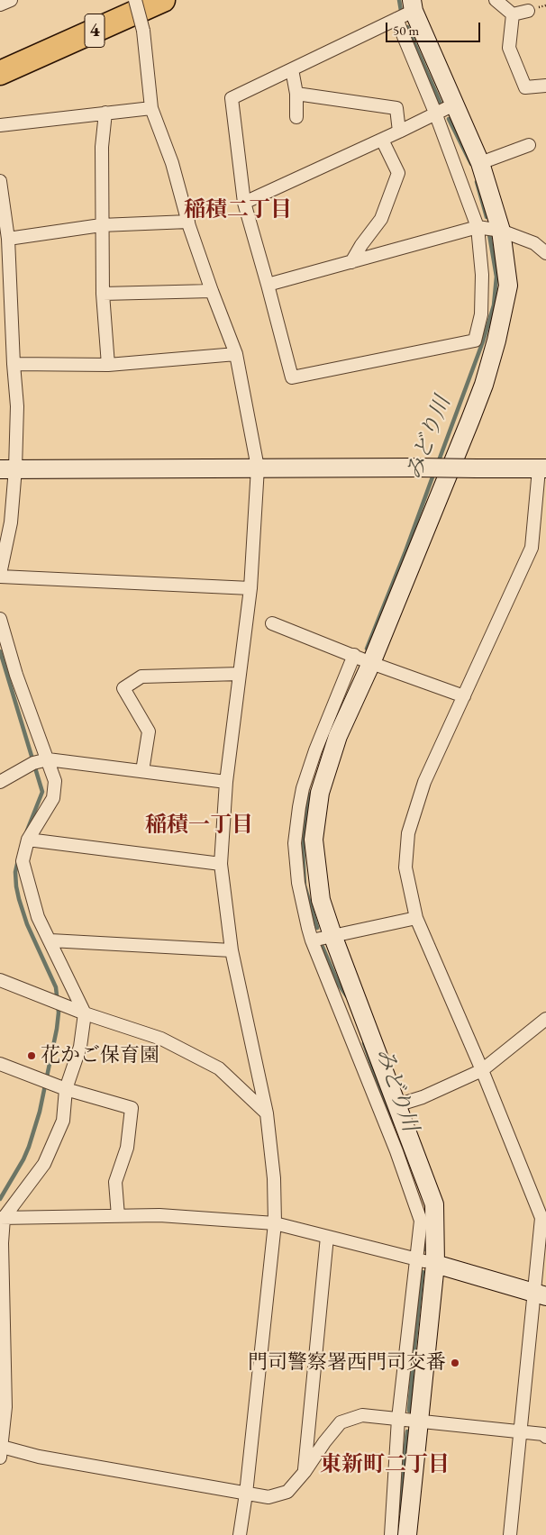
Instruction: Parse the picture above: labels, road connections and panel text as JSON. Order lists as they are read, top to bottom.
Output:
{
  "streets": {
    "highway": ["4"]
  },
  "districts": ["稲積二丁目", "稲積一丁目", "東新町二丁目"],
  "water": ["みどり川"],
  "places": ["花かご保育園", "門司警察署西門司交番"],
  "scale_bar": "50 m"
}
